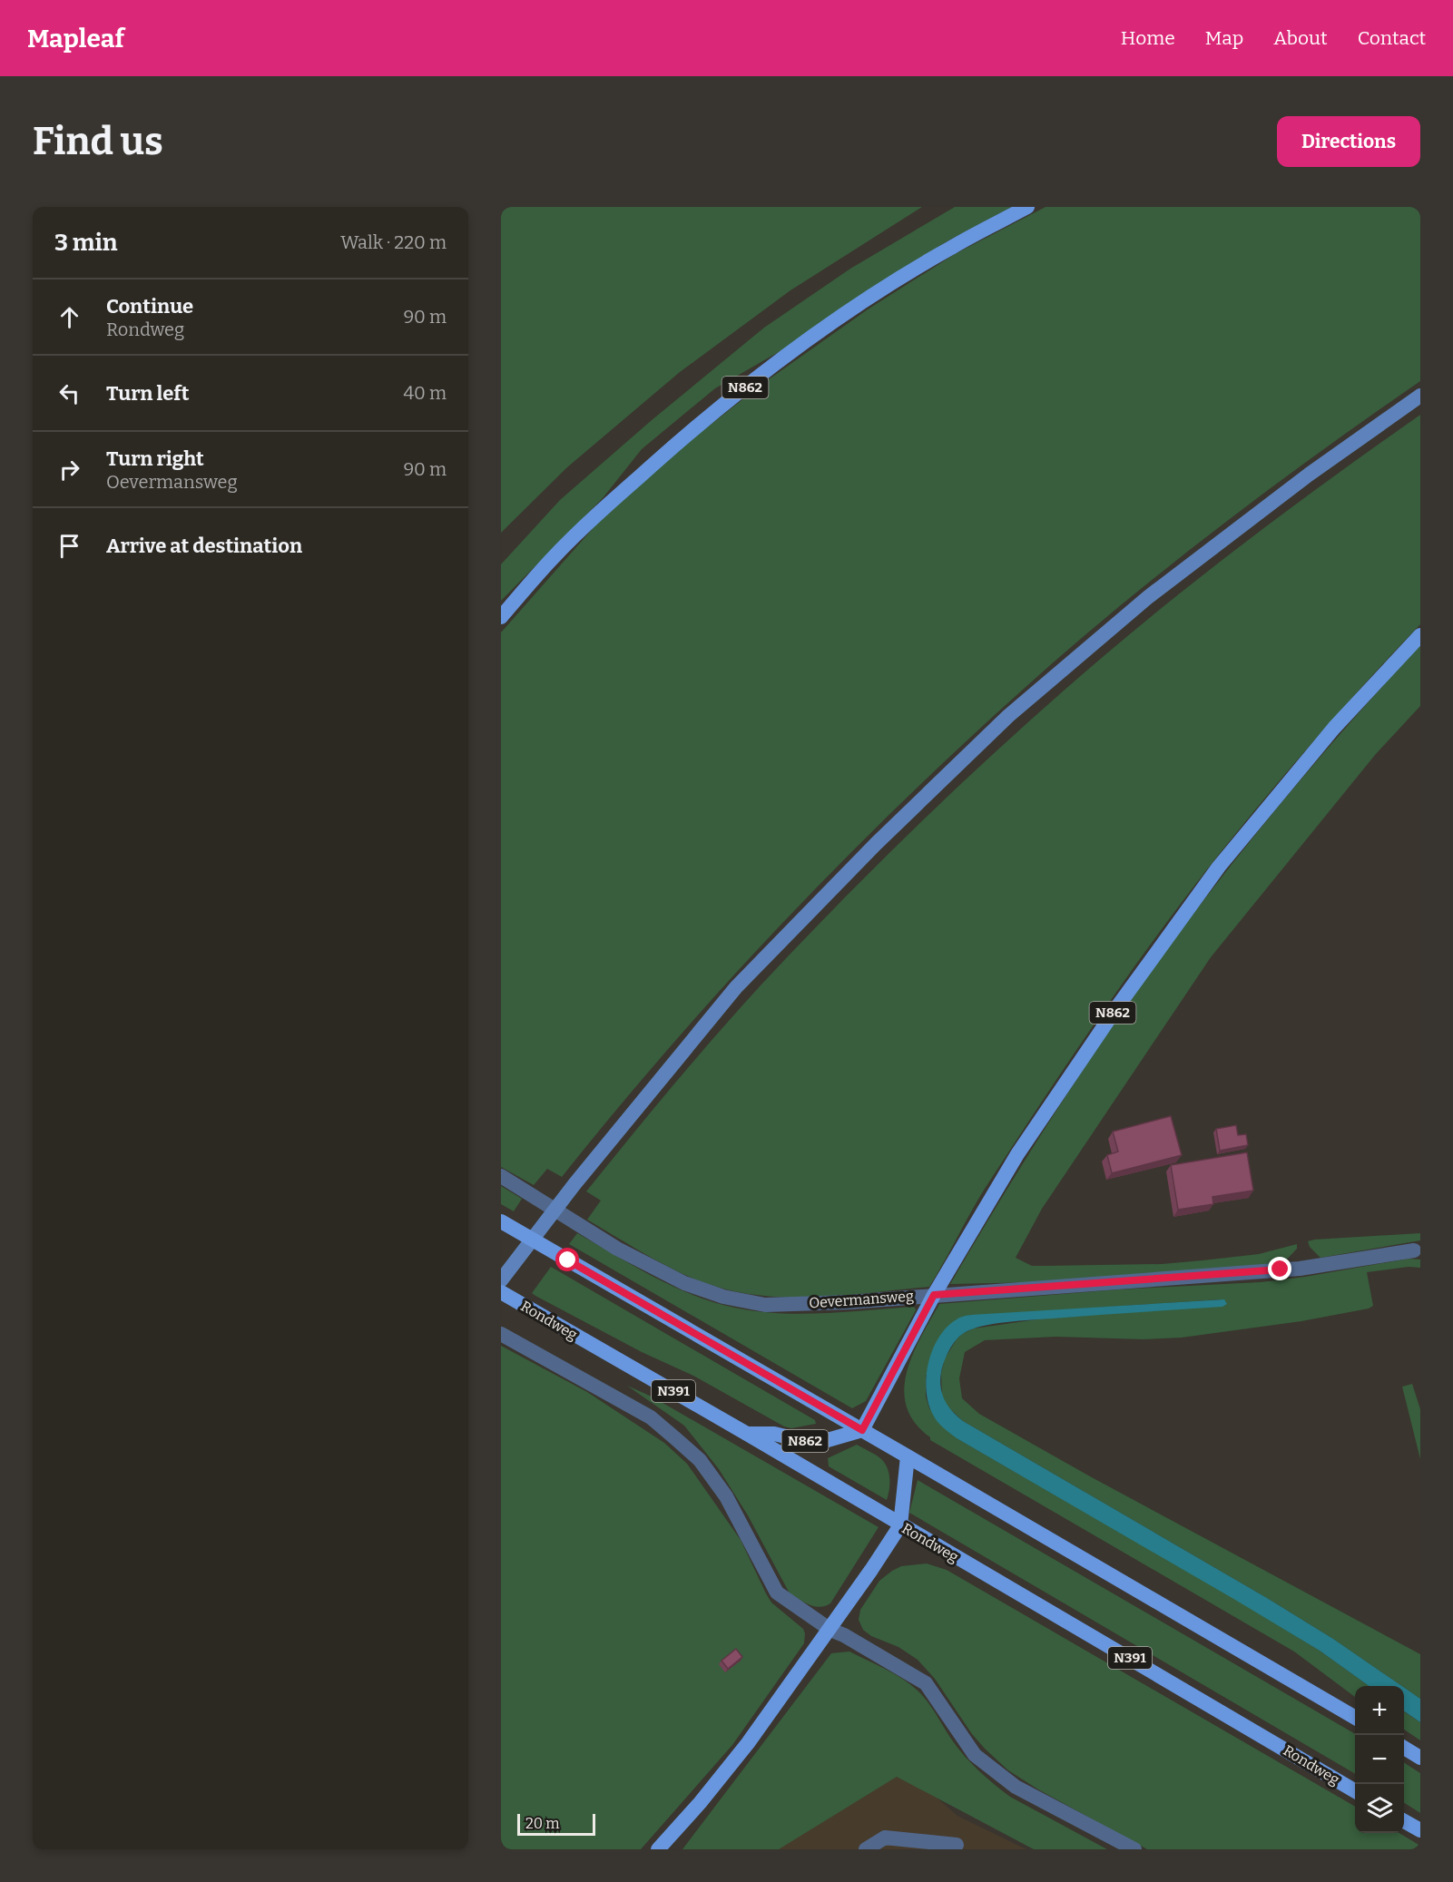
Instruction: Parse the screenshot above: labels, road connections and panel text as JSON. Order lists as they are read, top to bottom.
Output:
{
  "streets": {
    "main road": ["N862", "Rondweg", "N391"],
    "street": ["Oevermansweg"]
  },
  "crossings": [
    ["N862", "Oevermansweg"],
    ["N862", "Rondweg"]
  ],
  "scale_bar": "20 m",
  "page": {
    "header": "Mapleaf",
    "nav": [
      "Home",
      "Map",
      "About",
      "Contact"
    ],
    "buttons": "Directions",
    "title": "Find us",
    "heading": ["3 min", "Walk · 220 m"],
    "list": [
      ["Continue", "Rondweg", "90 m"],
      ["Turn left", "40 m"],
      ["Turn right", "Oevermansweg", "90 m"],
      "Arrive at destination"
    ],
    "map_buttons": ["+", "−"],
    "scale": "20 m"
  }
}
